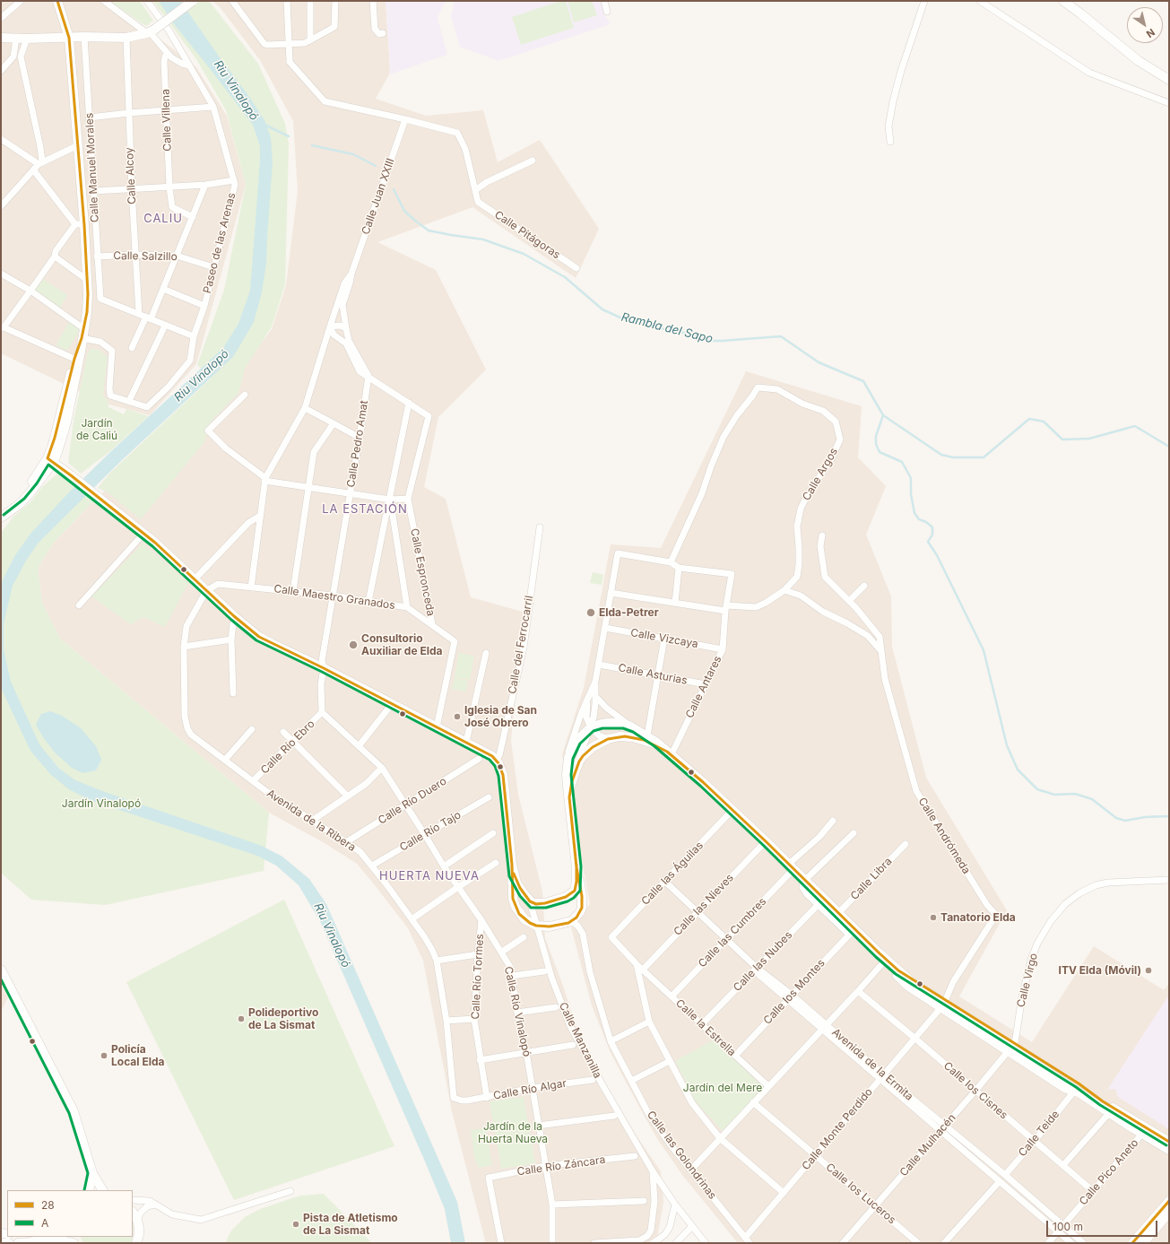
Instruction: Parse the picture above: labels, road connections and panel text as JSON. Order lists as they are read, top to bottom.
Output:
{
  "streets": {
    "street": [
      "Calle Villena",
      "Calle Manuel Morales",
      "Calle Alcoy",
      "Calle Juan XXIII",
      "Calle Pitágoras",
      "Paseo de las Arenas",
      "Calle Salzillo",
      "Calle Pedro Amat",
      "Calle Argos",
      "Calle Espronceda",
      "Calle Maestro Granados",
      "Calle Vizcaya",
      "Calle del Ferrocarril",
      "Calle Asturias",
      "Calle Antares",
      "Calle Río Ebro",
      "Calle Río Duero",
      "Avenida de la Ribera",
      "Calle Río Tajo",
      "Calle Andrómeda",
      "Calle las Águilas",
      "Calle Libra",
      "Calle las Nieves",
      "Calle las Cumbres",
      "Calle las Nubes",
      "Calle Río Tormes",
      "Calle Virgo",
      "Calle los Montes",
      "Calle Río Vinalopó",
      "Calle la Estrella",
      "Calle Manzanilla",
      "Avenida de la Ermita",
      "Calle Río Algar",
      "Calle los Cisnes",
      "Calle Monte Perdido",
      "Calle Teide",
      "Calle Mulhacén",
      "Calle las Golondrinas",
      "Calle Río Záncara",
      "Calle Pico Aneto",
      "Calle los Luceros"
    ]
  },
  "crossings": [
    ["Calle Manuel Morales", "Calle Alcoy"],
    ["Calle Manuel Morales", "Calle Salzillo"],
    ["Calle Alcoy", "Calle Salzillo"],
    ["Paseo de las Arenas", "Calle Salzillo"],
    ["Calle Pedro Amat", "Calle Maestro Granados"],
    ["Calle Argos", "Calle Antares"],
    ["Calle Espronceda", "Calle Maestro Granados"],
    ["Calle Maestro Granados", "Avenida de la Ribera"],
    ["Calle Vizcaya", "Calle Antares"],
    ["Calle Asturias", "Calle Antares"],
    ["Calle Río Ebro", "Avenida de la Ribera"],
    ["Calle Río Ebro", "Calle Río Vinalopó"],
    ["Calle Río Duero", "Avenida de la Ribera"],
    ["Calle Río Duero", "Calle Río Vinalopó"],
    ["Avenida de la Ribera", "Calle Río Tajo"],
    ["Avenida de la Ribera", "Calle Río Algar"],
    ["Calle Río Tajo", "Calle Río Vinalopó"],
    ["Calle Andrómeda", "Calle Monte Perdido"],
    ["Calle las Águilas", "Calle la Estrella"],
    ["Calle las Águilas", "Avenida de la Ermita"],
    ["Calle las Nieves", "Calle la Estrella"],
    ["Calle las Nieves", "Avenida de la Ermita"],
    ["Calle las Cumbres", "Calle la Estrella"],
    ["Calle las Cumbres", "Avenida de la Ermita"],
    ["Calle las Nubes", "Calle la Estrella"],
    ["Calle las Nubes", "Avenida de la Ermita"],
    ["Calle Río Tormes", "Calle Río Vinalopó"],
    ["Calle Río Tormes", "Calle Río Algar"],
    ["Calle Virgo", "Calle Mulhacén"],
    ["Calle los Montes", "Calle la Estrella"],
    ["Calle los Montes", "Avenida de la Ermita"],
    ["Calle Río Vinalopó", "Calle Río Algar"],
    ["Calle Río Vinalopó", "Calle Río Záncara"],
    ["Avenida de la Ermita", "Calle Monte Perdido"],
    ["Avenida de la Ermita", "Calle Teide"],
    ["Avenida de la Ermita", "Calle Mulhacén"],
    ["Avenida de la Ermita", "Calle Pico Aneto"],
    ["Calle los Cisnes", "Calle Monte Perdido"],
    ["Calle los Cisnes", "Calle Teide"],
    ["Calle los Cisnes", "Calle Mulhacén"],
    ["Calle los Cisnes", "Calle Pico Aneto"],
    ["Calle Monte Perdido", "Calle las Golondrinas"],
    ["Calle Monte Perdido", "Calle los Luceros"],
    ["Calle Mulhacén", "Calle los Luceros"]
  ],
  "districts": ["CALIU", "LA ESTACIÓN", "HUERTA NUEVA"],
  "water": ["Riu Vinalopó", "Rambla del Sapo"],
  "parks": [
    "Jardín de Caliú",
    "Jardín Vinalopó",
    "Jardín del Mere",
    "Jardín de la Huerta Nueva"
  ],
  "places": [
    "Elda-Petrer",
    "Consultorio Auxiliar de Elda",
    "Iglesia de San José Obrero",
    "Tanatorio Elda",
    "ITV Elda (Móvil)",
    "Polideportivo de La Sismat",
    "Policía Local Elda",
    "Pista de Atletismo de La Sismat"
  ],
  "lines": ["transit line 28", "transit line A"],
  "legend": ["28", "A"],
  "scale_bar": "100 m",
  "north": "bottom right"
}
